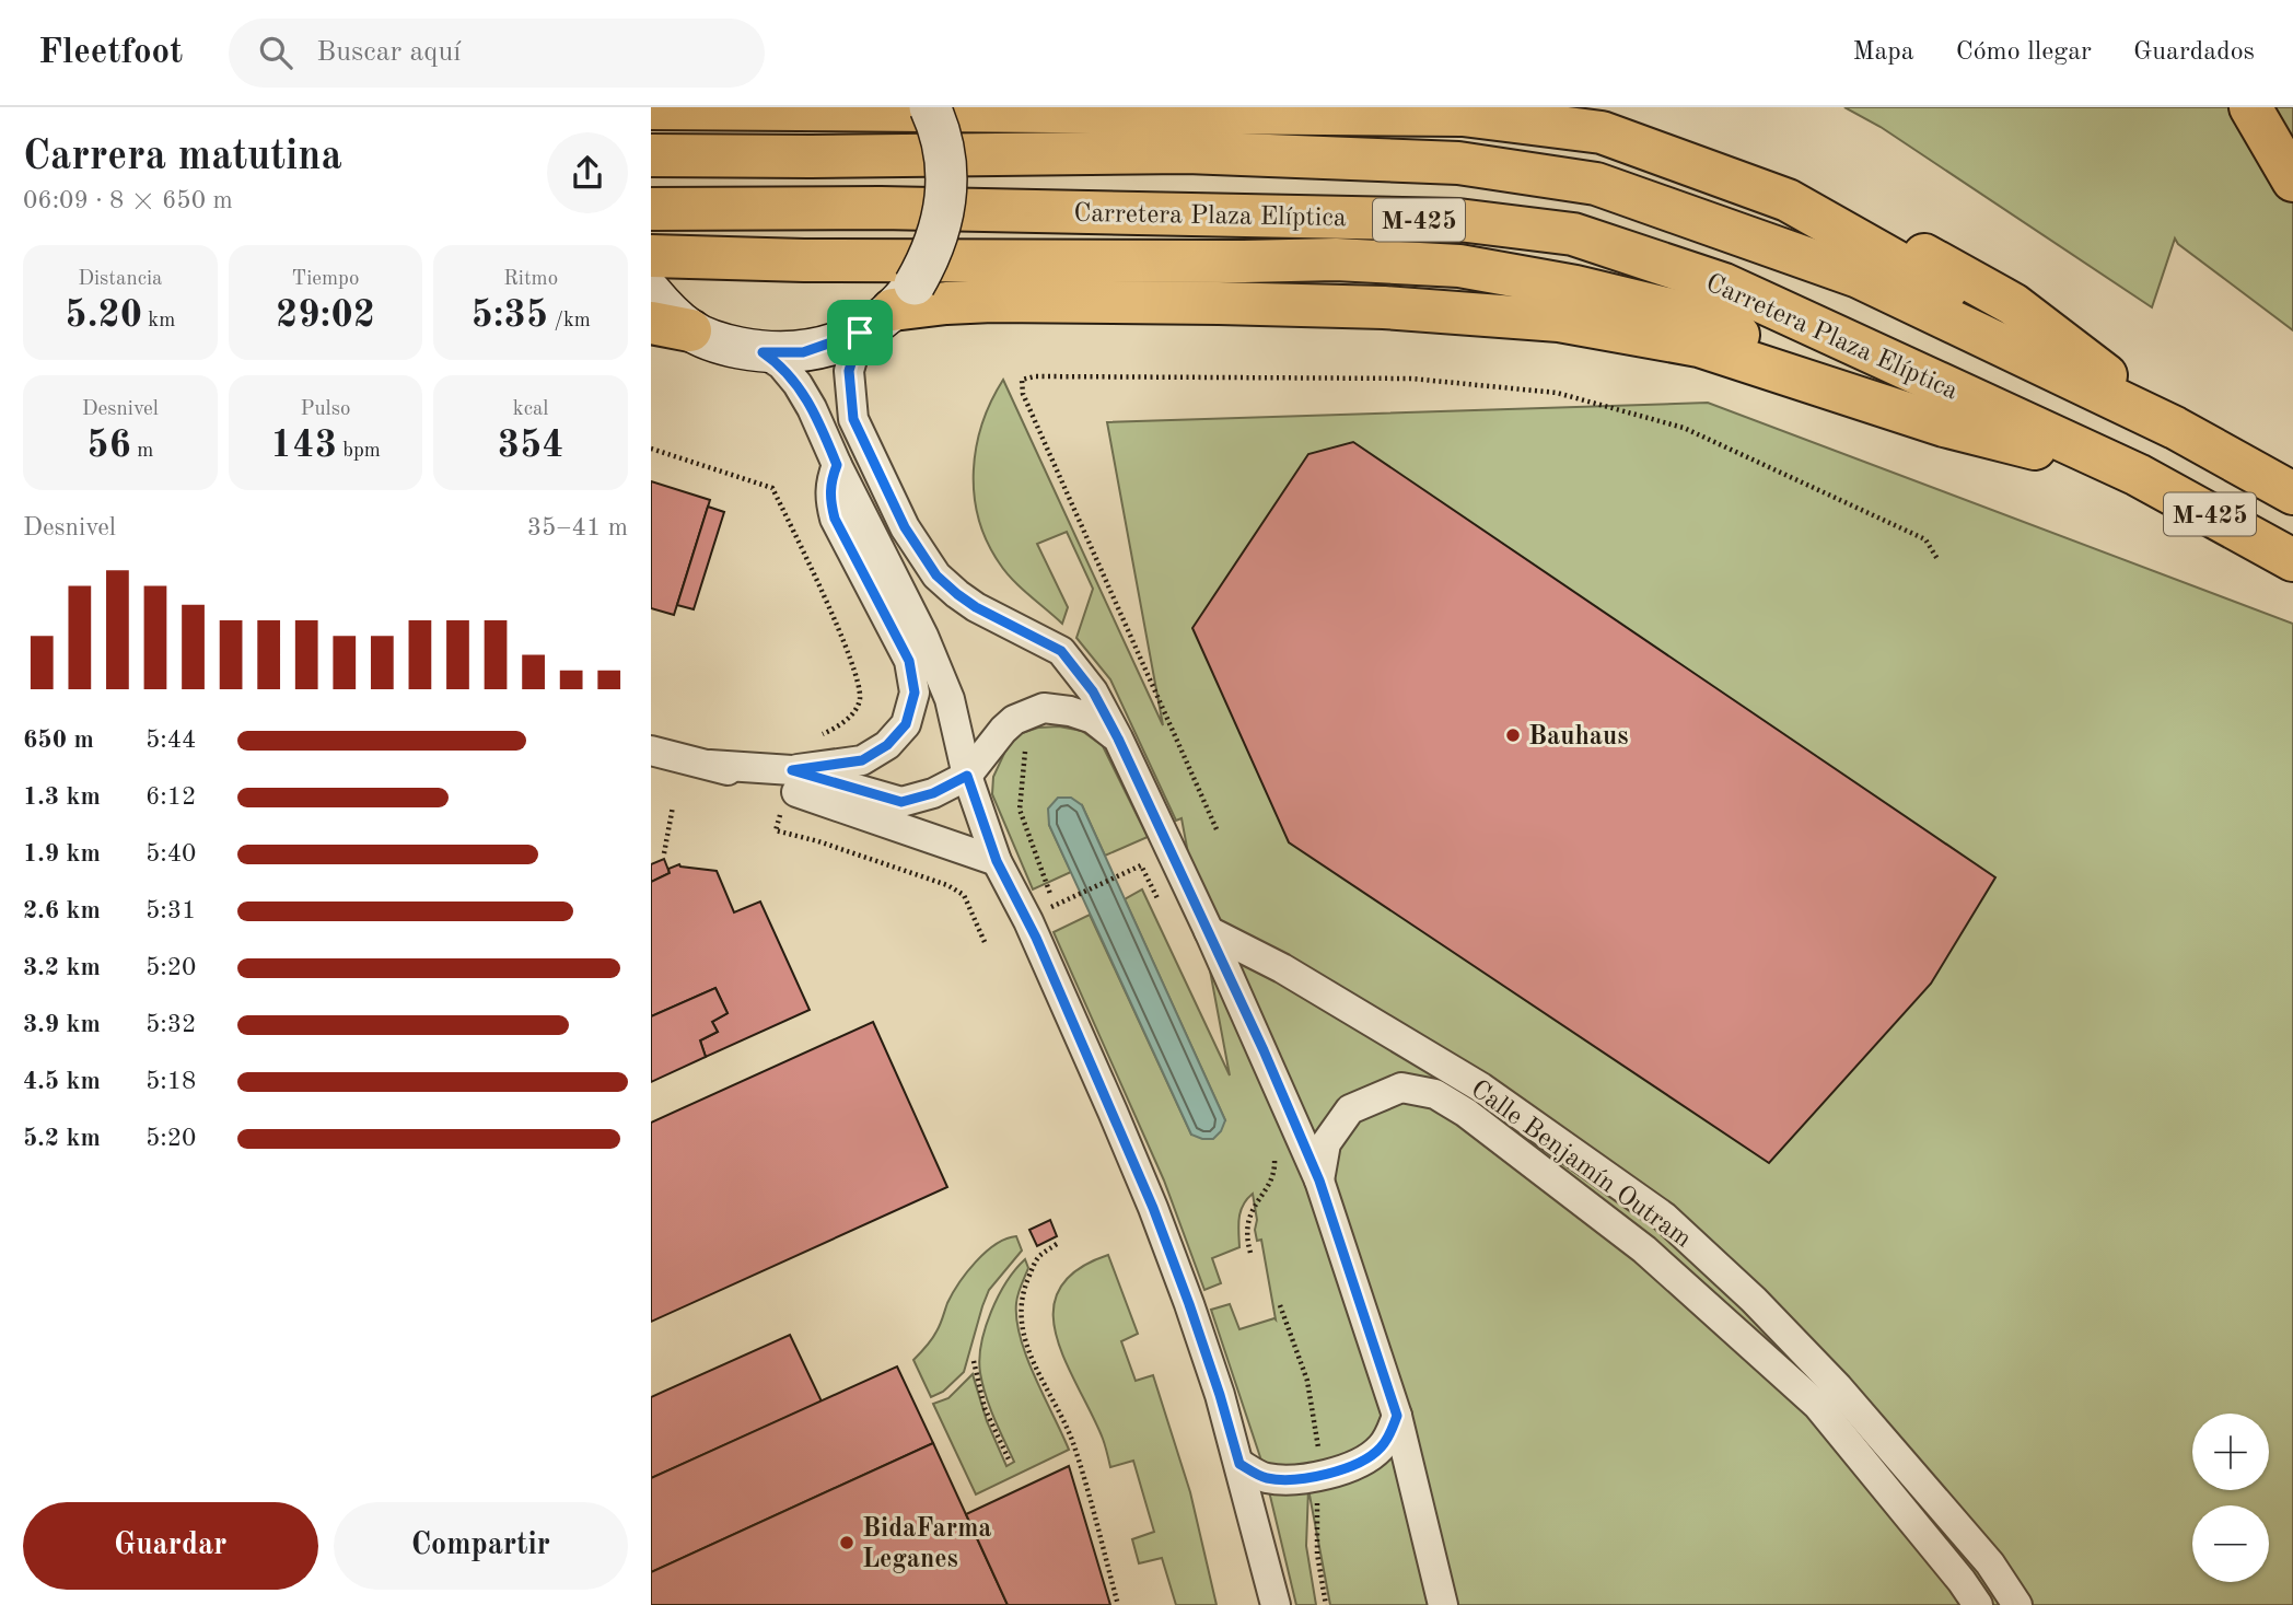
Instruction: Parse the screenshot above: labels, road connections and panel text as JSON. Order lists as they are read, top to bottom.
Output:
{
  "streets": {
    "main road": ["Carretera Plaza Elíptica", "M-425"],
    "street": ["Calle Benjamín Outram"]
  },
  "crossings": [
    ["Carretera Plaza Elíptica", "M-425"]
  ],
  "places": ["Bauhaus", "BidaFarma Leganes"],
  "page": {
    "header": "Fleetfoot",
    "search": "Buscar aquí",
    "nav": ["Mapa", "Cómo llegar", "Guardados"],
    "heading": ["Carrera matutina", "06:09 · 8 × 650 m"],
    "stats": [
      ["Distancia", "5.20 km"],
      ["Tiempo", "29:02"],
      ["Ritmo", "5:35 /km"],
      ["Desnivel", "56 m"],
      ["Pulso", "143 bpm"],
      ["kcal", "354"]
    ],
    "chart": ["Desnivel", "35–41 m"],
    "list": [
      {
        "name": "650 m",
        "note": "5:44"
      },
      {
        "name": "1.3 km",
        "note": "6:12"
      },
      {
        "name": "1.9 km",
        "note": "5:40"
      },
      {
        "name": "2.6 km",
        "note": "5:31"
      },
      {
        "name": "3.2 km",
        "note": "5:20"
      },
      {
        "name": "3.9 km",
        "note": "5:32"
      },
      {
        "name": "4.5 km",
        "note": "5:18"
      },
      {
        "name": "5.2 km",
        "note": "5:20"
      }
    ],
    "map_buttons": ["+", "−"],
    "buttons": ["Guardar", "Compartir"]
  }
}
